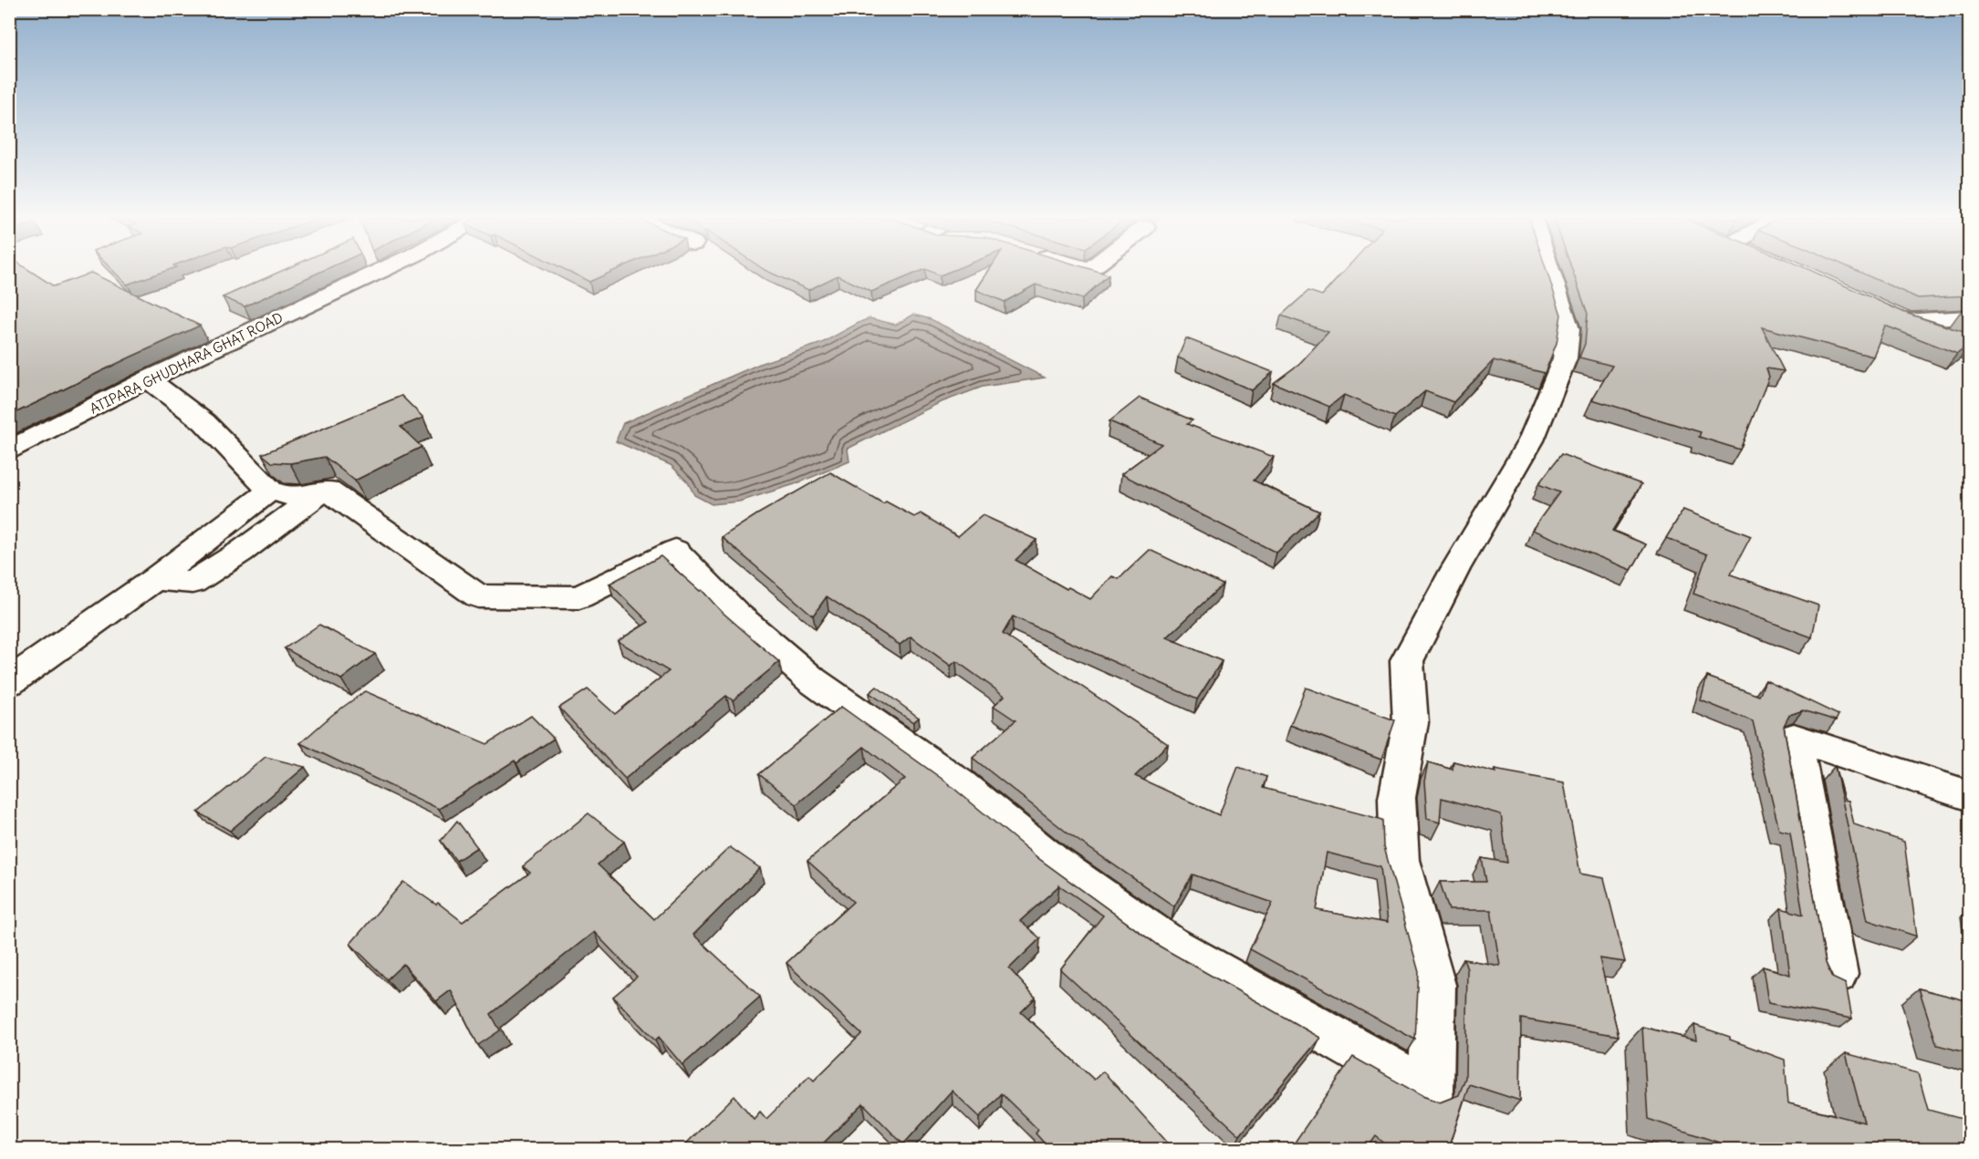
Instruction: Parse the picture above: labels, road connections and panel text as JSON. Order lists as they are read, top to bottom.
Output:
{
  "streets": {
    "street": ["ATIPARA GHUDHARA GHAT ROAD"]
  }
}
